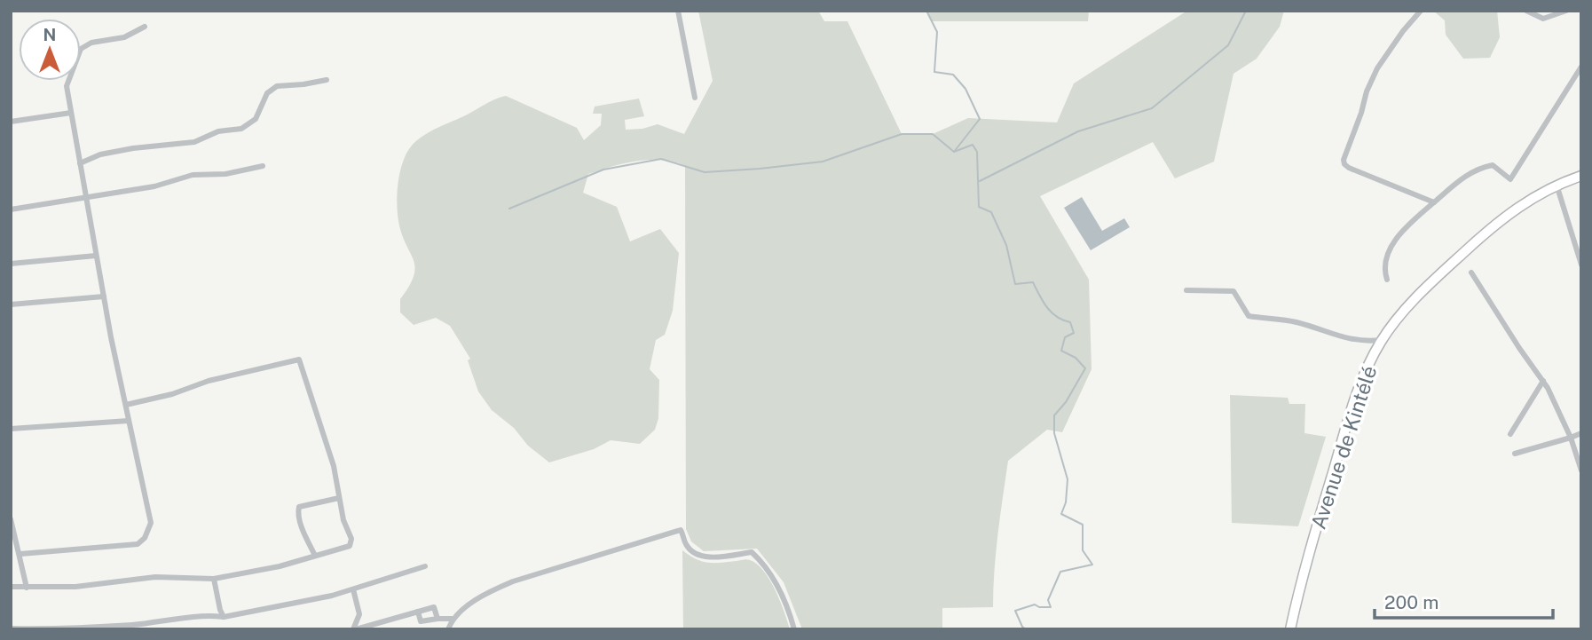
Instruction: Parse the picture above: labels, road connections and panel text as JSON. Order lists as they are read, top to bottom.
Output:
{
  "streets": {
    "main road": ["Avenue de Kintélé"]
  },
  "scale_bar": "200 m",
  "north": "top"
}
